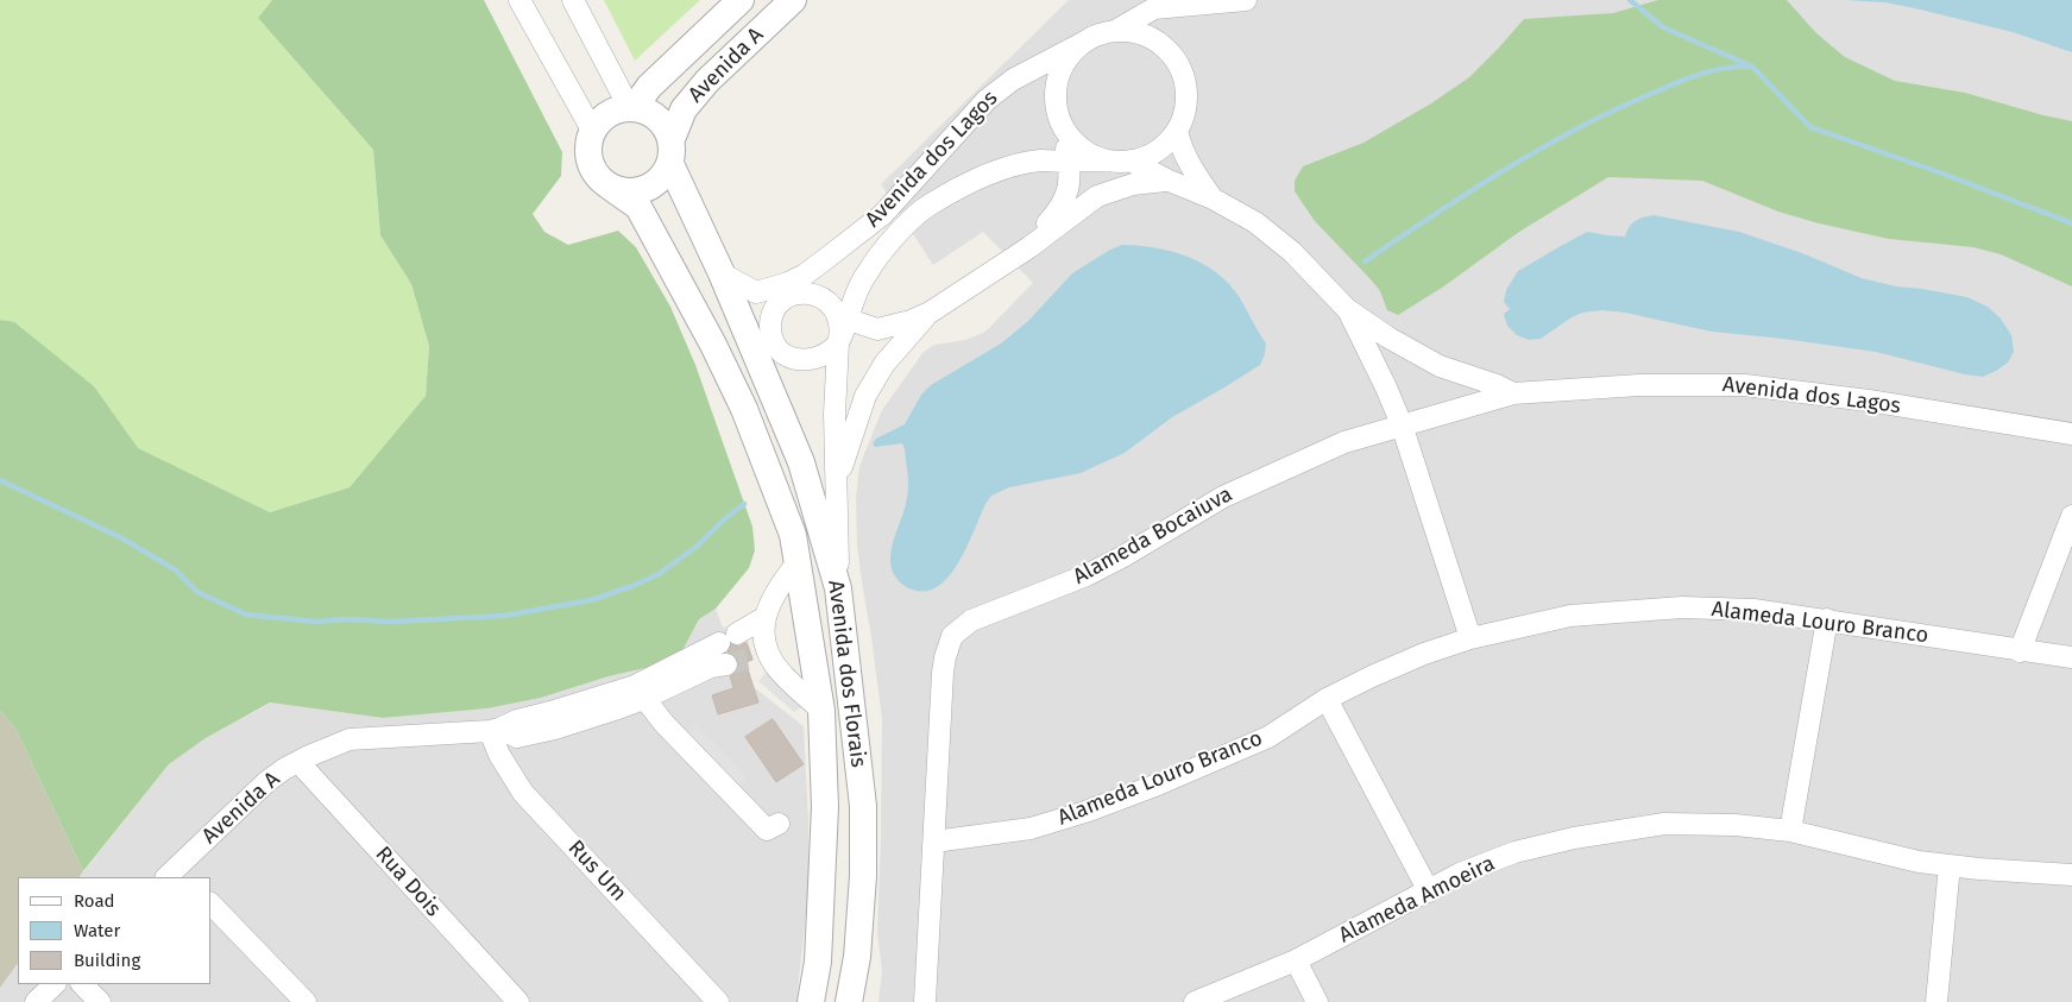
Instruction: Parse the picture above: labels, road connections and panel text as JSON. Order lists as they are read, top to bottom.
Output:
{
  "streets": {
    "street": [
      "Avenida A",
      "Avenida dos Lagos",
      "Alameda Bocaiuva",
      "Alameda Louro Branco",
      "Avenida dos Florais",
      "Rus Um",
      "Rua Dois",
      "Alameda Amoeira"
    ]
  },
  "crossings": [
    ["Avenida A", "Avenida dos Florais"],
    ["Avenida A", "Rus Um"],
    ["Avenida A", "Rua Dois"],
    ["Avenida dos Lagos", "Alameda Bocaiuva"],
    ["Alameda Bocaiuva", "Alameda Louro Branco"]
  ],
  "legend": ["Road", "Water", "Building"]
}
